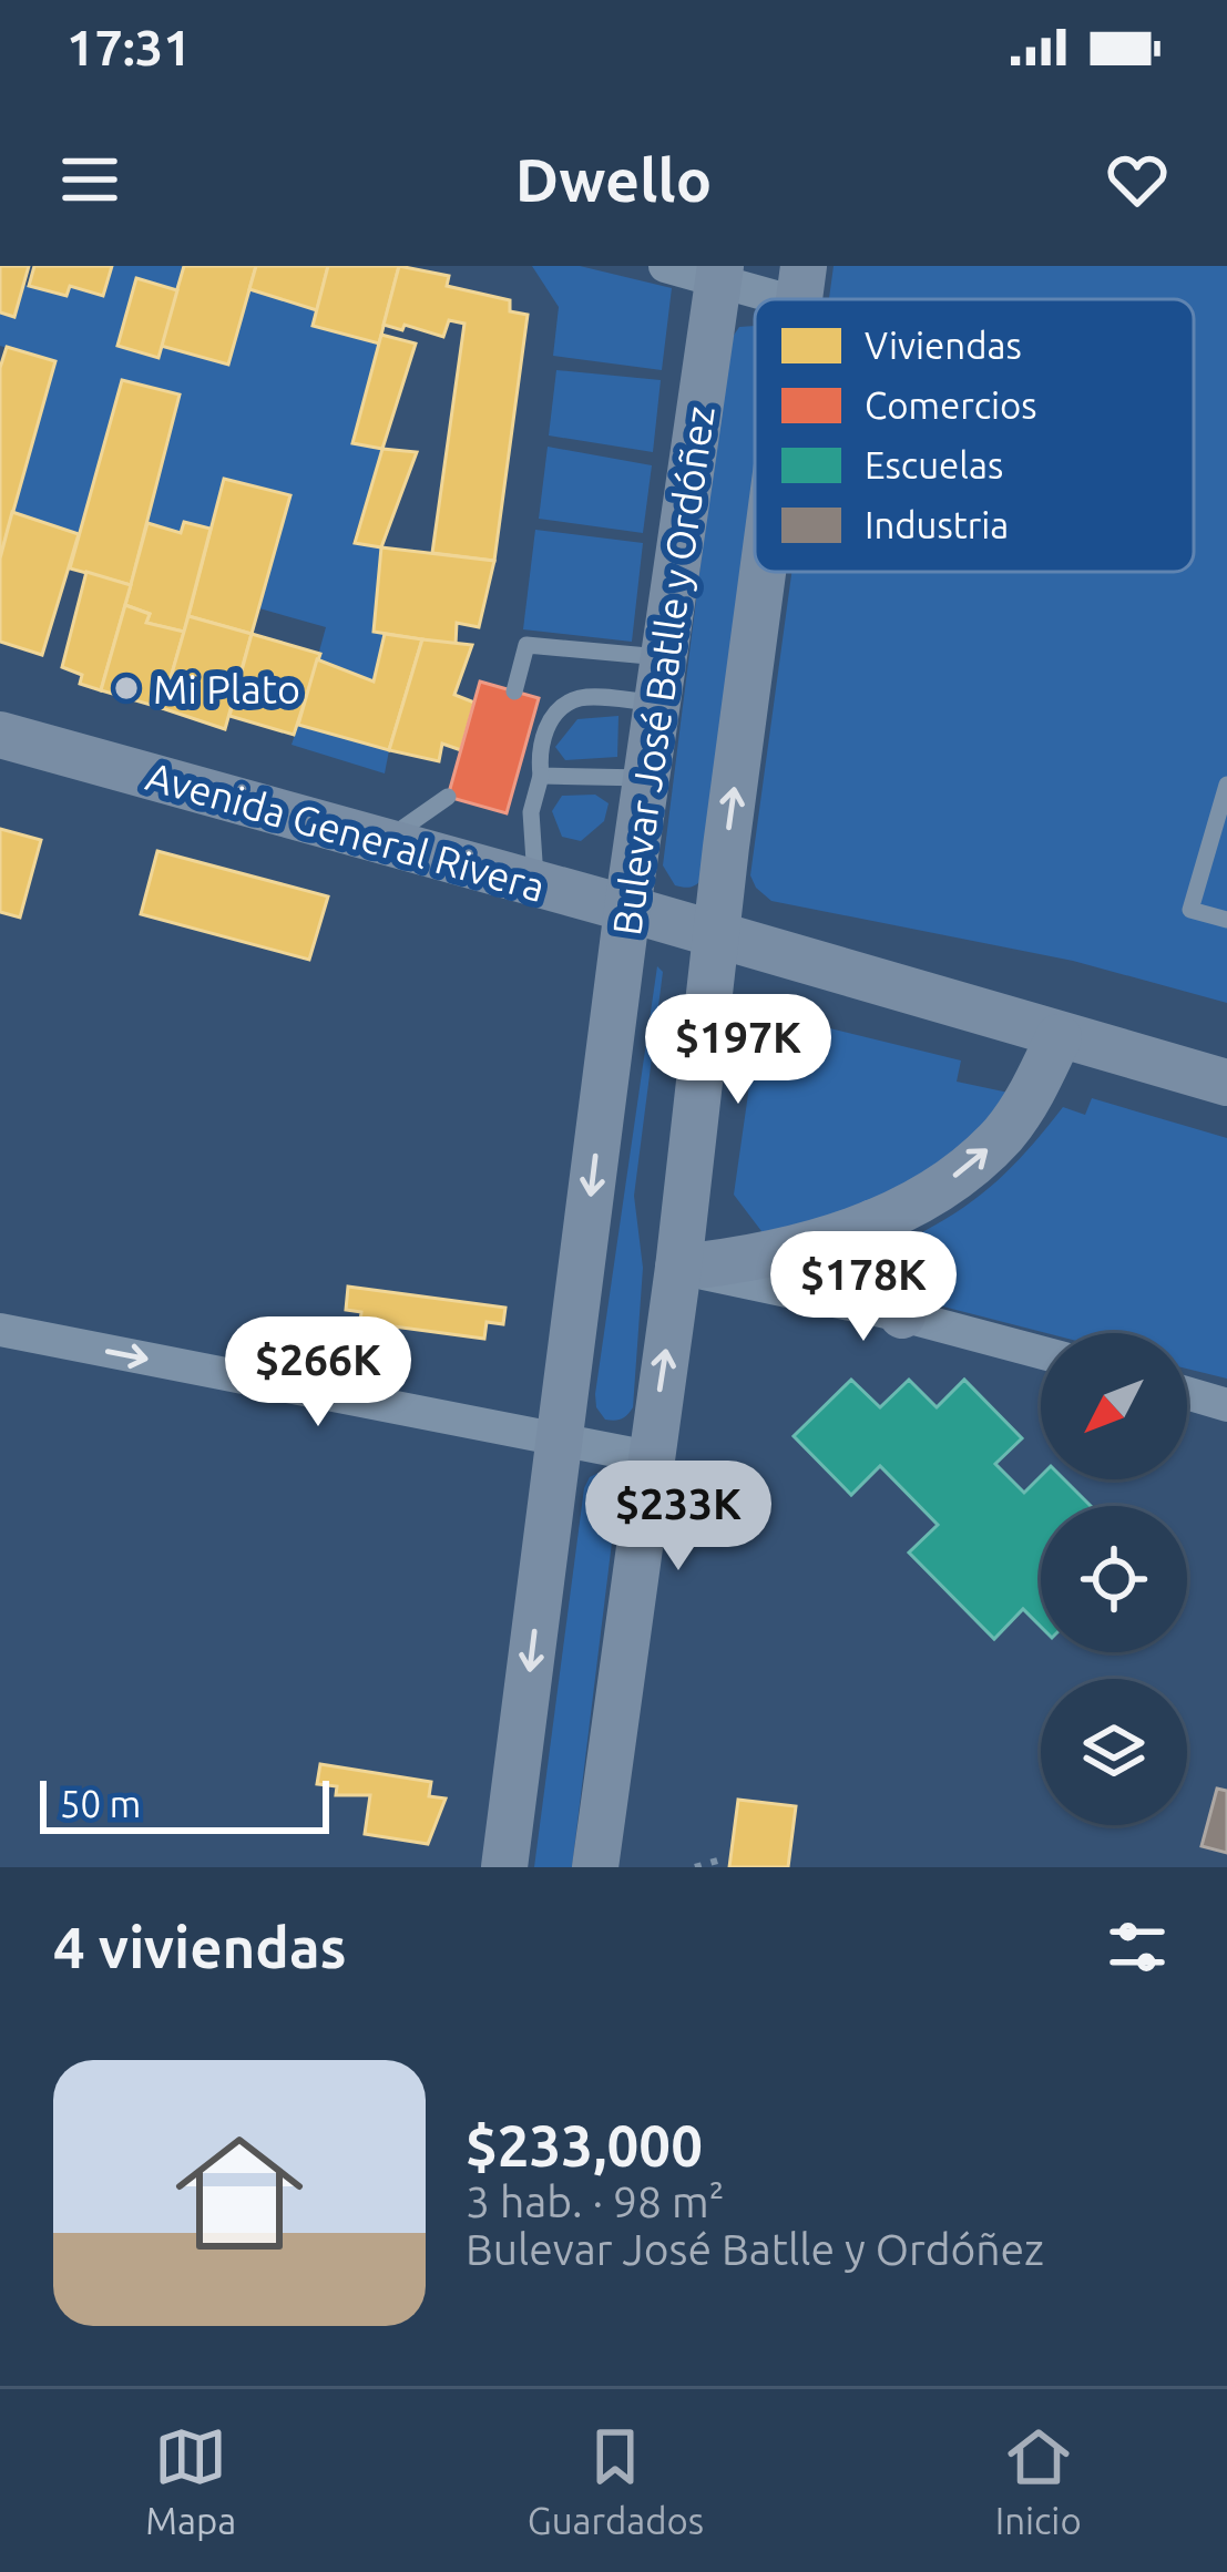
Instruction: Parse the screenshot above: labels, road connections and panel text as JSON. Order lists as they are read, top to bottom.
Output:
{
  "streets": {
    "main road": ["Bulevar José Batlle y Ordóñez", "Avenida General Rivera"]
  },
  "crossings": [
    ["Bulevar José Batlle y Ordóñez", "Avenida General Rivera"]
  ],
  "places": ["Mi Plato"],
  "legend": [
    "Viviendas",
    "Comercios",
    "Escuelas",
    "Industria"
  ],
  "scale_bar": "50 m",
  "north": "bottom left",
  "page": {
    "status": "17:31",
    "header": "Dwello",
    "price": [
      "$197K",
      "$178K",
      "$266K",
      "$233K"
    ],
    "scale": "50 m",
    "heading": "4 viviendas",
    "list": [
      {
        "name": "$233,000",
        "note": "3 hab. · 98 m² · Bulevar José Batlle y Ordóñez"
      }
    ],
    "tabs": ["Mapa", "Guardados", "Inicio"]
  }
}
